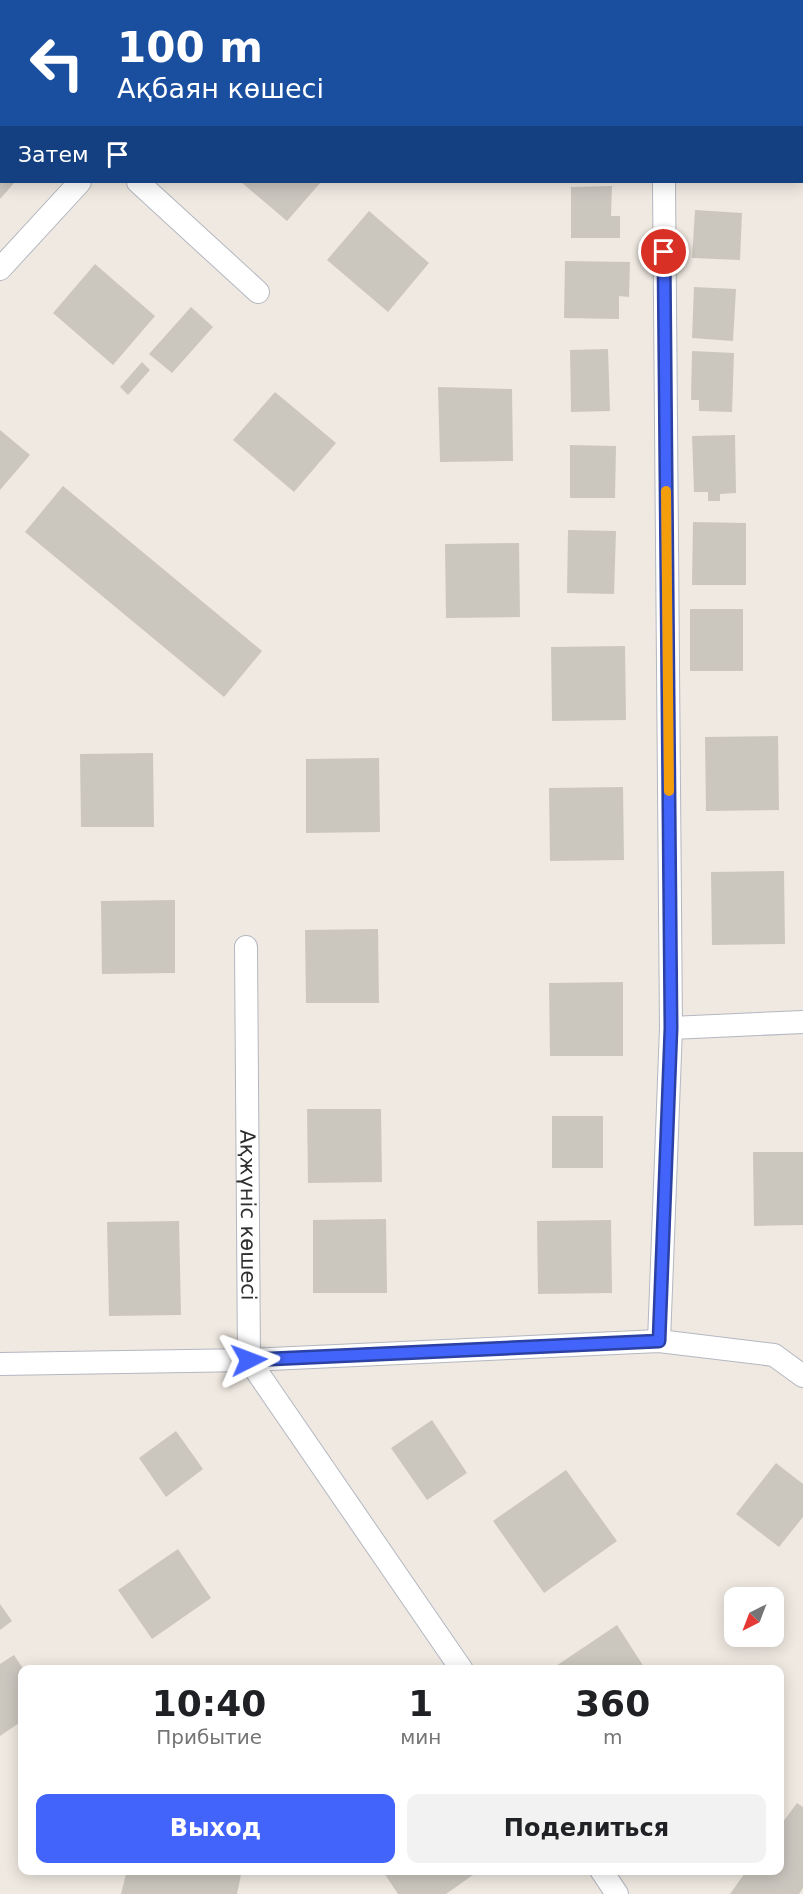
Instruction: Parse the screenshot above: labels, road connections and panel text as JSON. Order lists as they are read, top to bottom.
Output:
{
  "streets": {
    "street": ["Ақжүніс көшесі"]
  },
  "north": "bottom left",
  "page": {
    "turn": ["100 m", "Ақбаян көшесі"],
    "then": "Затем",
    "eta": [
      "10:40",
      "Прибытие",
      "1",
      "мин",
      "360",
      "m"
    ],
    "buttons": ["Выход", "Поделиться"]
  }
}
